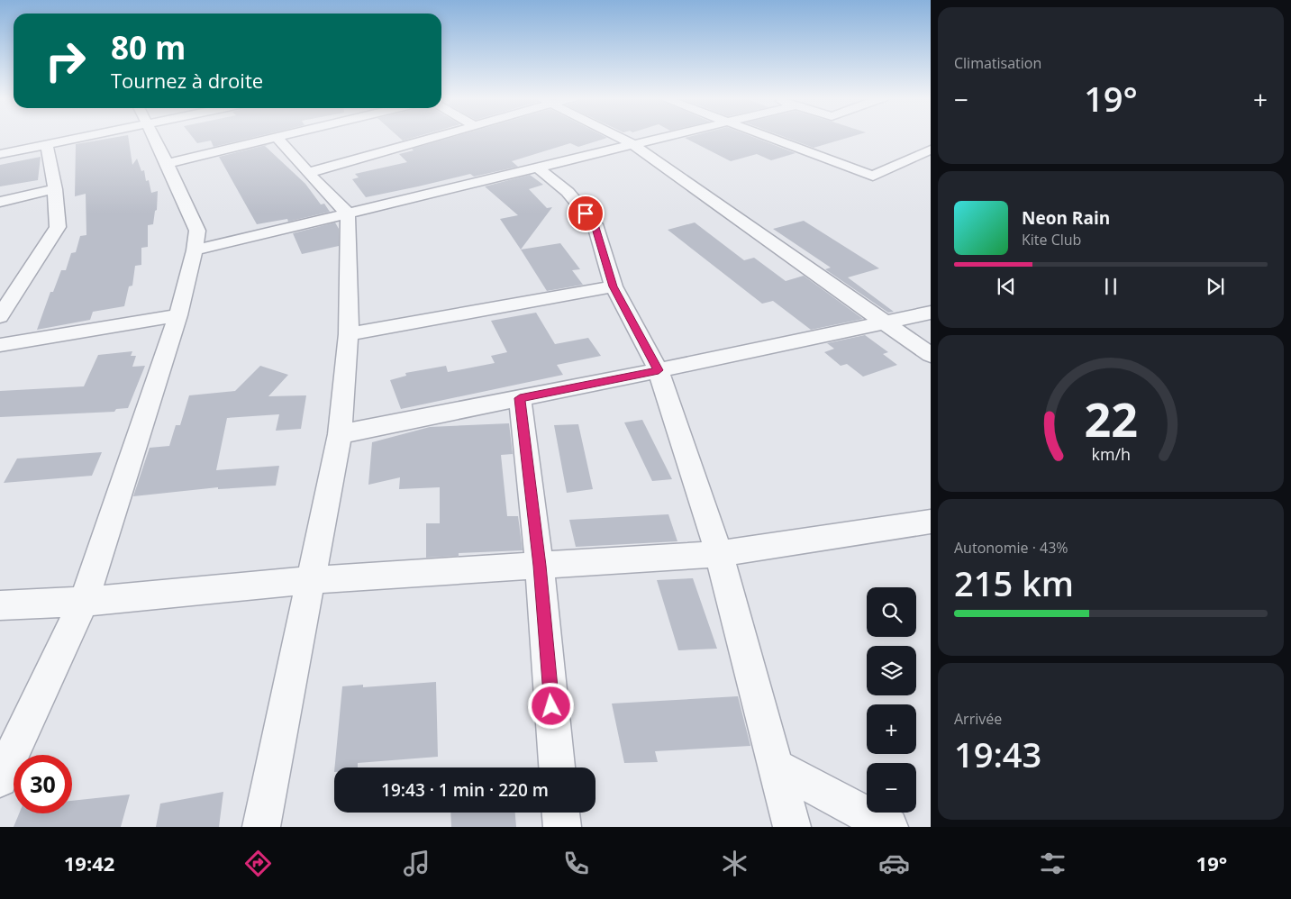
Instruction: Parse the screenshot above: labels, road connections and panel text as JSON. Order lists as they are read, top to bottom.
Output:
{
  "page": {
    "tile": [
      "Climatisation",
      ["Autonomie · 43%", "215 km"],
      ["Arrivée", "19:43"]
    ],
    "turn": ["80 m", "Tournez à droite"],
    "heat": ["−", "19°", "+"],
    "song": ["Neon Rain", "Kite Club"],
    "map_buttons": ["+", "−"],
    "limit": "30",
    "trip": "19:43 · 1 min · 220 m",
    "tabs": ["19:42", "19°"],
    "gauge": ["22", "km/h"]
  }
}
